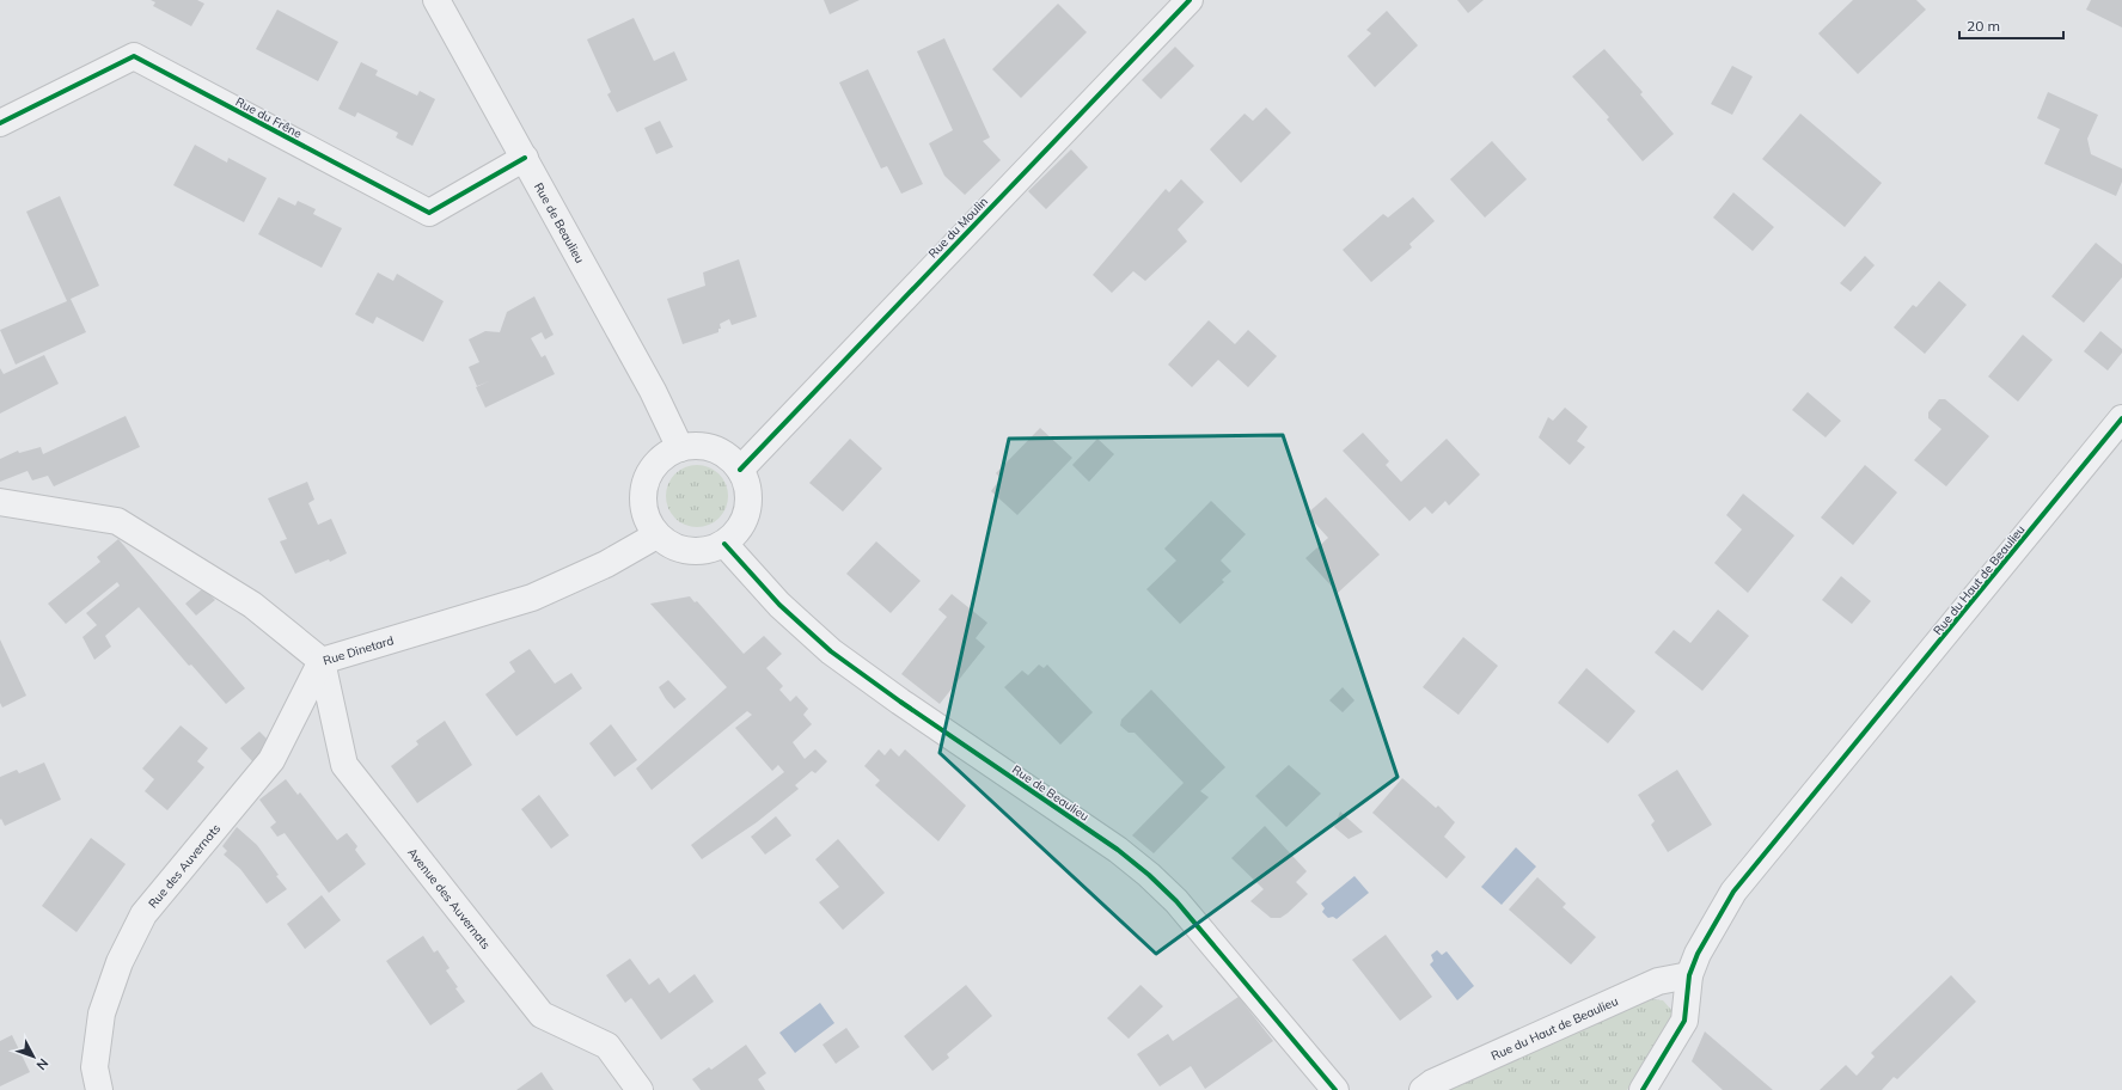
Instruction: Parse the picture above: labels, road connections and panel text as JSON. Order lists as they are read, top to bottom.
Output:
{
  "streets": {
    "street": [
      "Rue du Frêne",
      "Rue de Beaulieu",
      "Rue du Moulin",
      "Rue du Haut de Beaulieu",
      "Rue Dinetard",
      "Rue des Auvernats",
      "Avenue des Auvernats"
    ]
  },
  "crossings": [
    ["Rue du Frêne", "Rue de Beaulieu"],
    ["Rue de Beaulieu", "Rue du Moulin"],
    ["Rue de Beaulieu", "Rue Dinetard"],
    ["Rue du Moulin", "Rue Dinetard"],
    ["Rue Dinetard", "Rue des Auvernats"],
    ["Rue Dinetard", "Avenue des Auvernats"],
    ["Rue des Auvernats", "Avenue des Auvernats"]
  ],
  "scale_bar": "20 m",
  "north": "bottom right"
}
